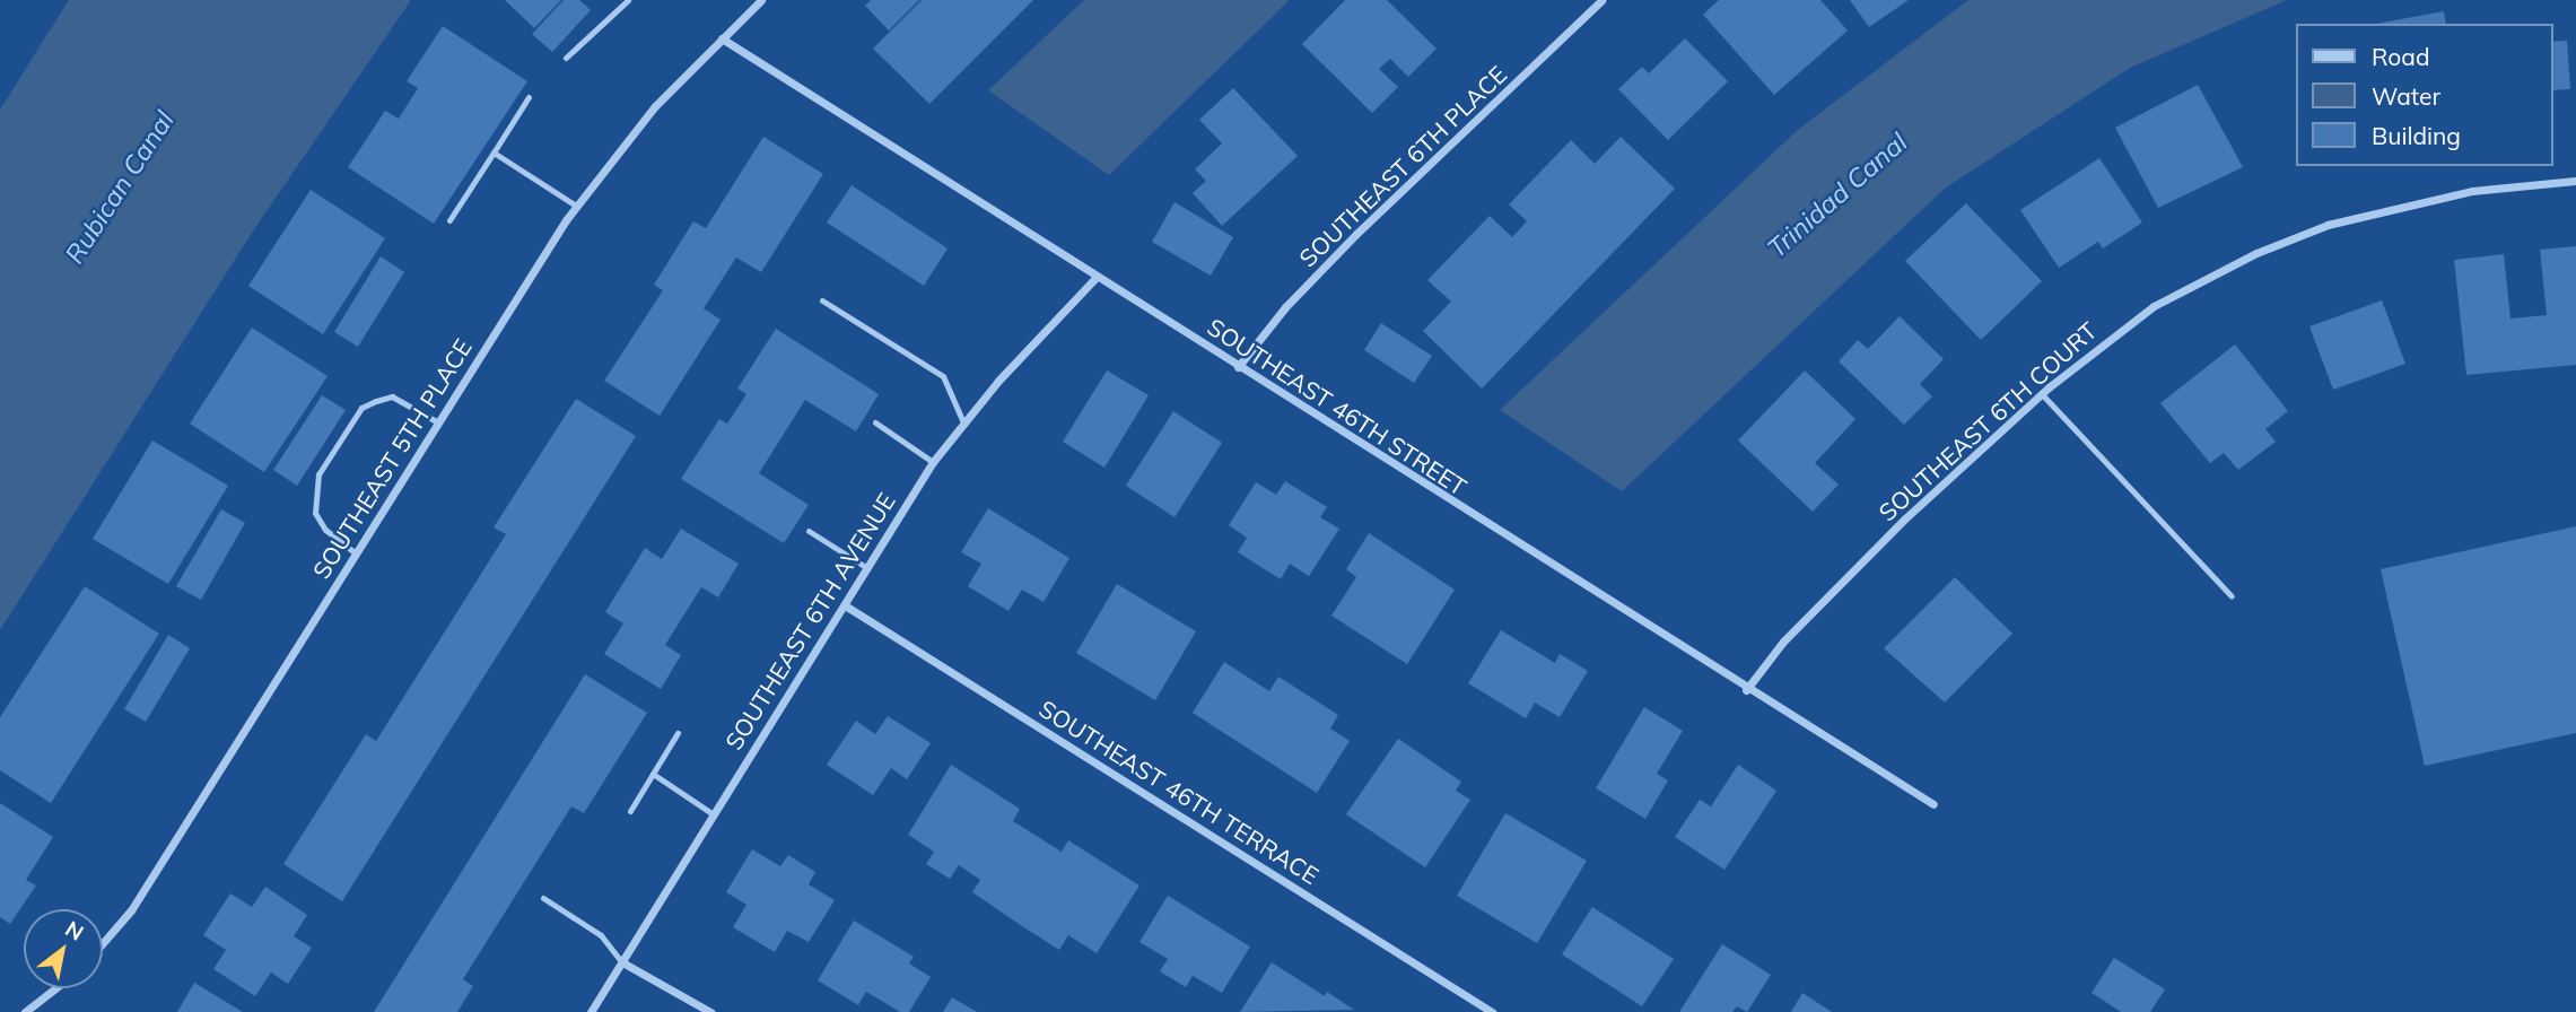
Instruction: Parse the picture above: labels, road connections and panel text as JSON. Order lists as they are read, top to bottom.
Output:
{
  "streets": {
    "street": [
      "SOUTHEAST 6TH PLACE",
      "SOUTHEAST 46TH STREET",
      "SOUTHEAST 6TH COURT",
      "SOUTHEAST 5TH PLACE",
      "SOUTHEAST 6TH AVENUE",
      "SOUTHEAST 46TH TERRACE"
    ]
  },
  "crossings": [
    ["SOUTHEAST 6TH PLACE", "SOUTHEAST 46TH STREET"],
    ["SOUTHEAST 46TH STREET", "SOUTHEAST 6TH COURT"],
    ["SOUTHEAST 46TH STREET", "SOUTHEAST 5TH PLACE"],
    ["SOUTHEAST 46TH STREET", "SOUTHEAST 6TH AVENUE"],
    ["SOUTHEAST 6TH AVENUE", "SOUTHEAST 46TH TERRACE"]
  ],
  "water": ["Rubican Canal", "Trinidad Canal"],
  "legend": ["Road", "Water", "Building"],
  "north": "top right"
}
